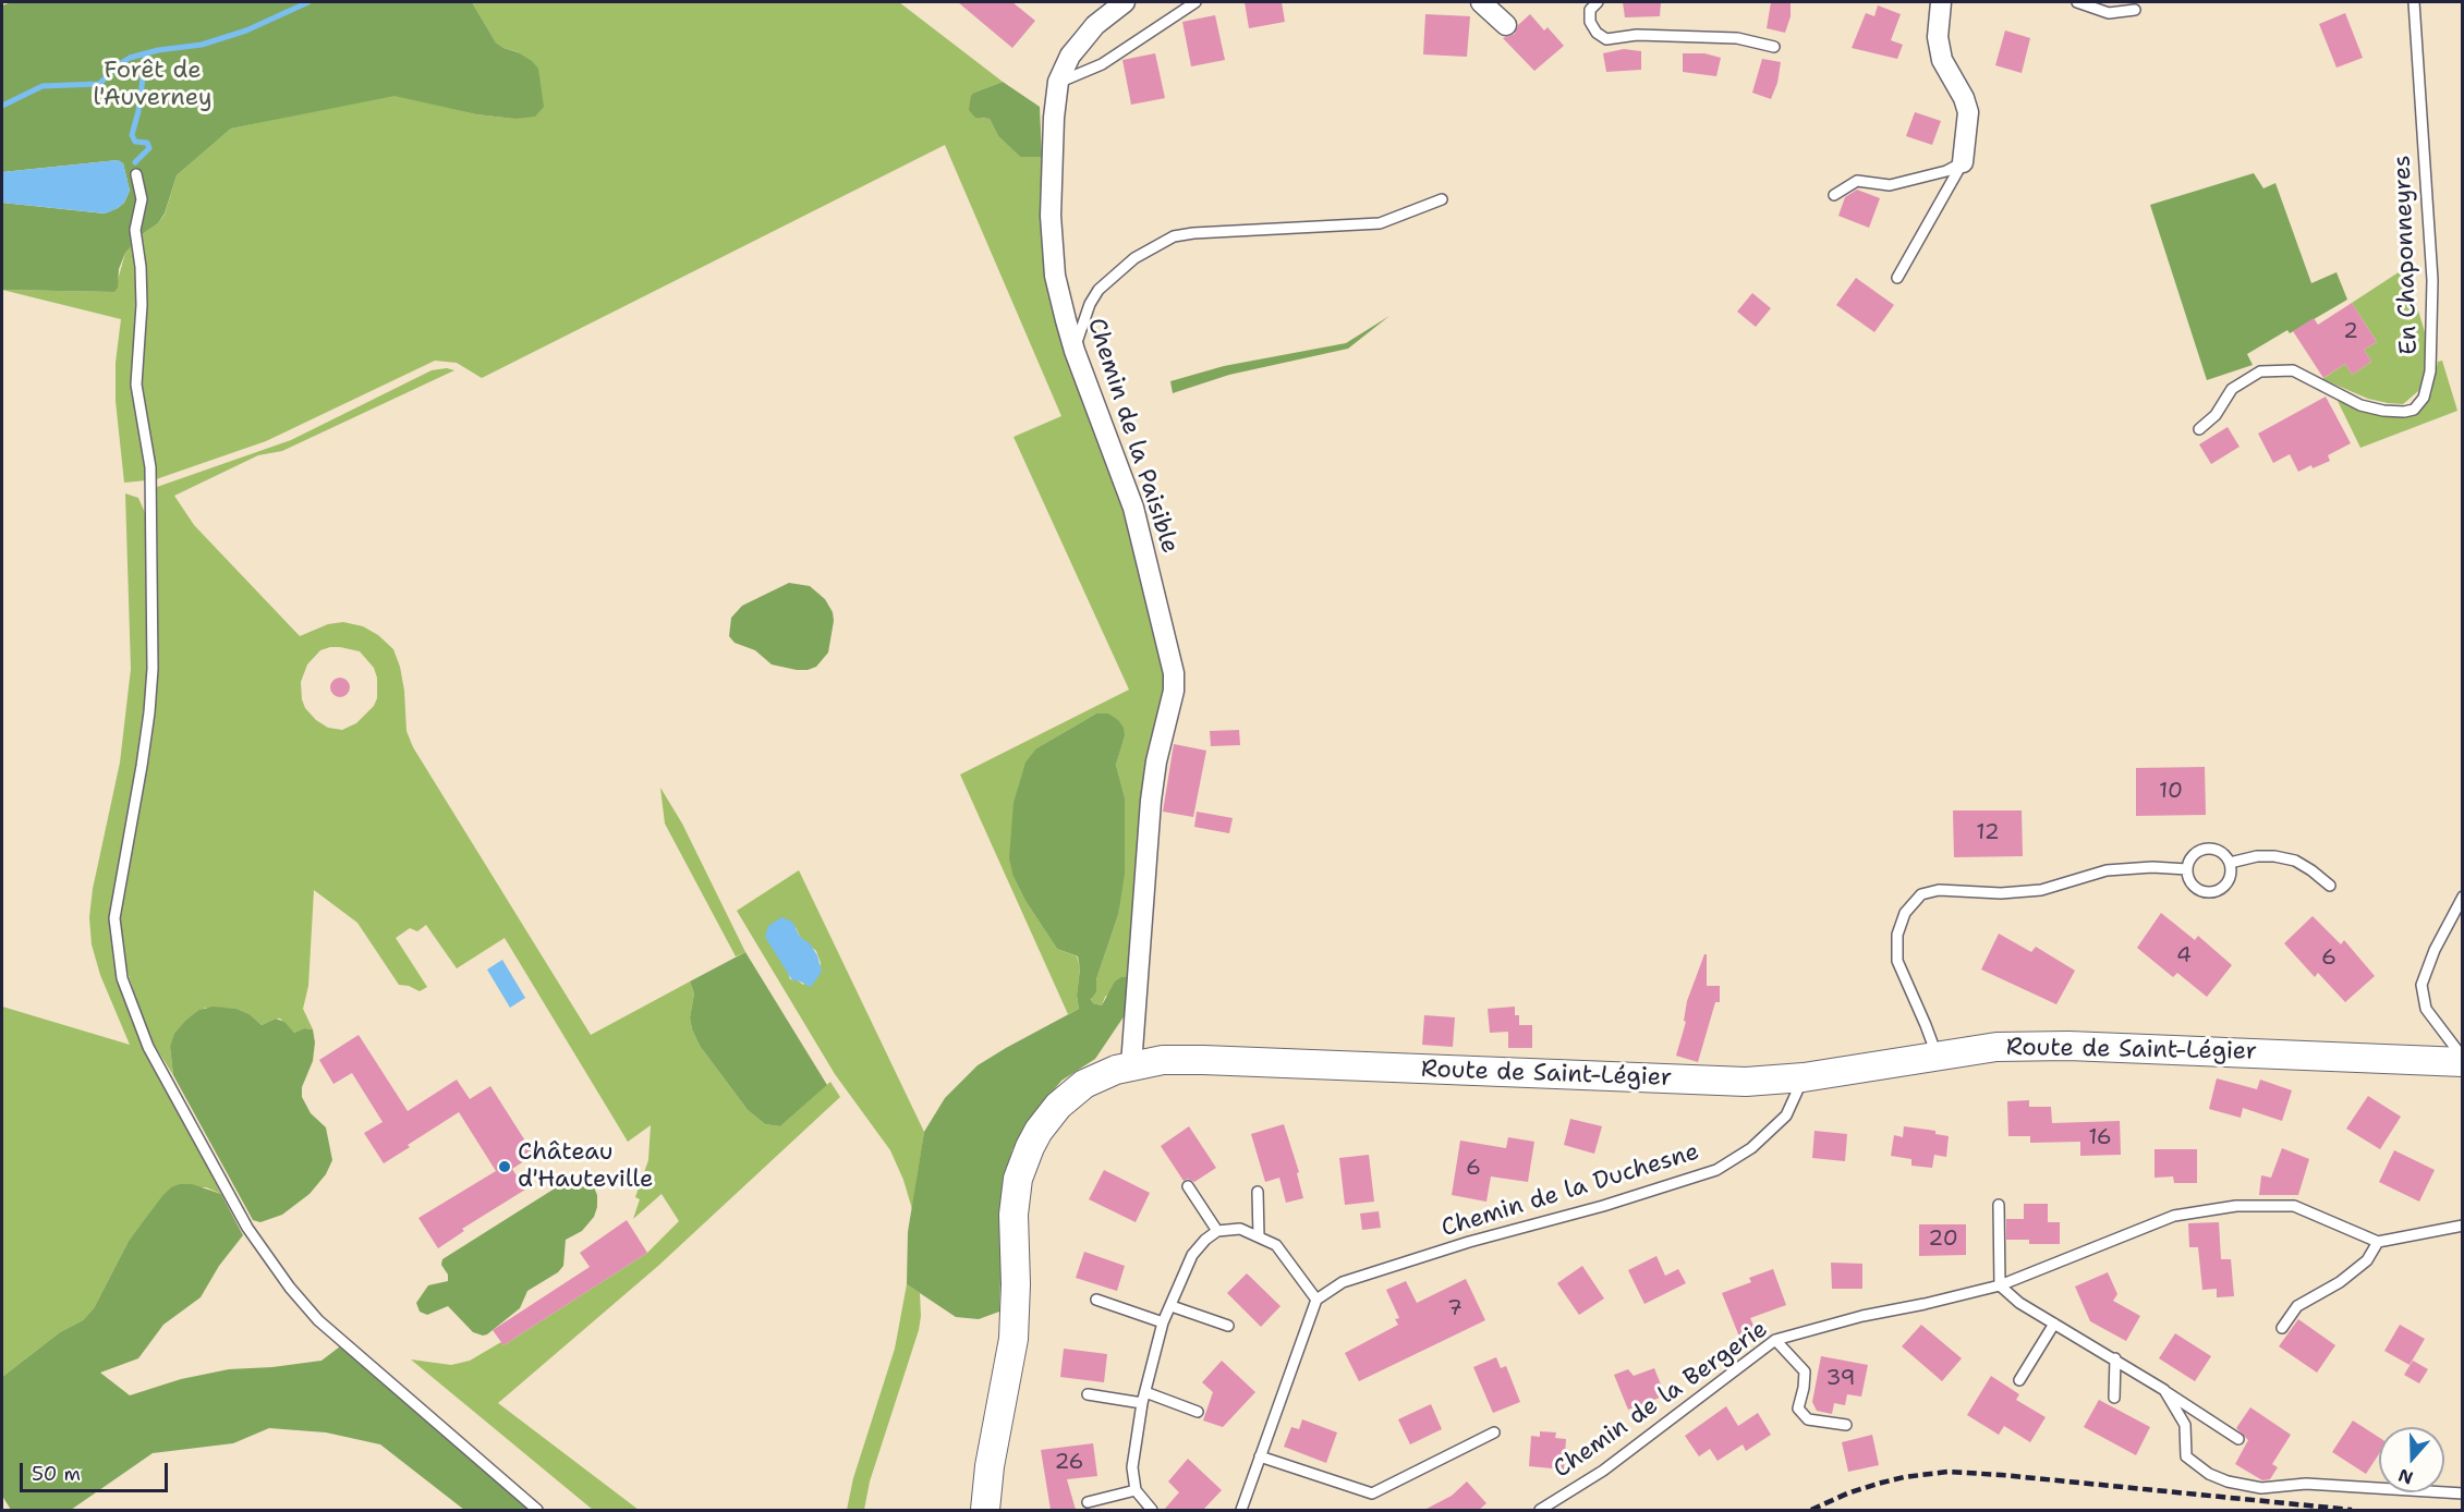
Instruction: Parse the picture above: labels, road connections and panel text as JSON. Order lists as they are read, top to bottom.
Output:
{
  "streets": {
    "main road": ["Route de Saint-Légier"],
    "street": ["Chemin de la Paisible"],
    "lane": ["En Chaponneyres", "Chemin de la Duchesne", "Chemin de la Bergerie"]
  },
  "crossings": [
    ["Chemin de la Paisible", "Route de Saint-Légier"],
    ["Route de Saint-Légier", "Chemin de la Duchesne"]
  ],
  "parks": ["Forêt de l'Auverney"],
  "places": ["Château d'Hauteville"],
  "house_numbers": [
    "2",
    "10",
    "12",
    "4",
    "6",
    "16",
    "6",
    "20",
    "7",
    "39",
    "26"
  ],
  "scale_bar": "50 m",
  "north": "bottom"
}
